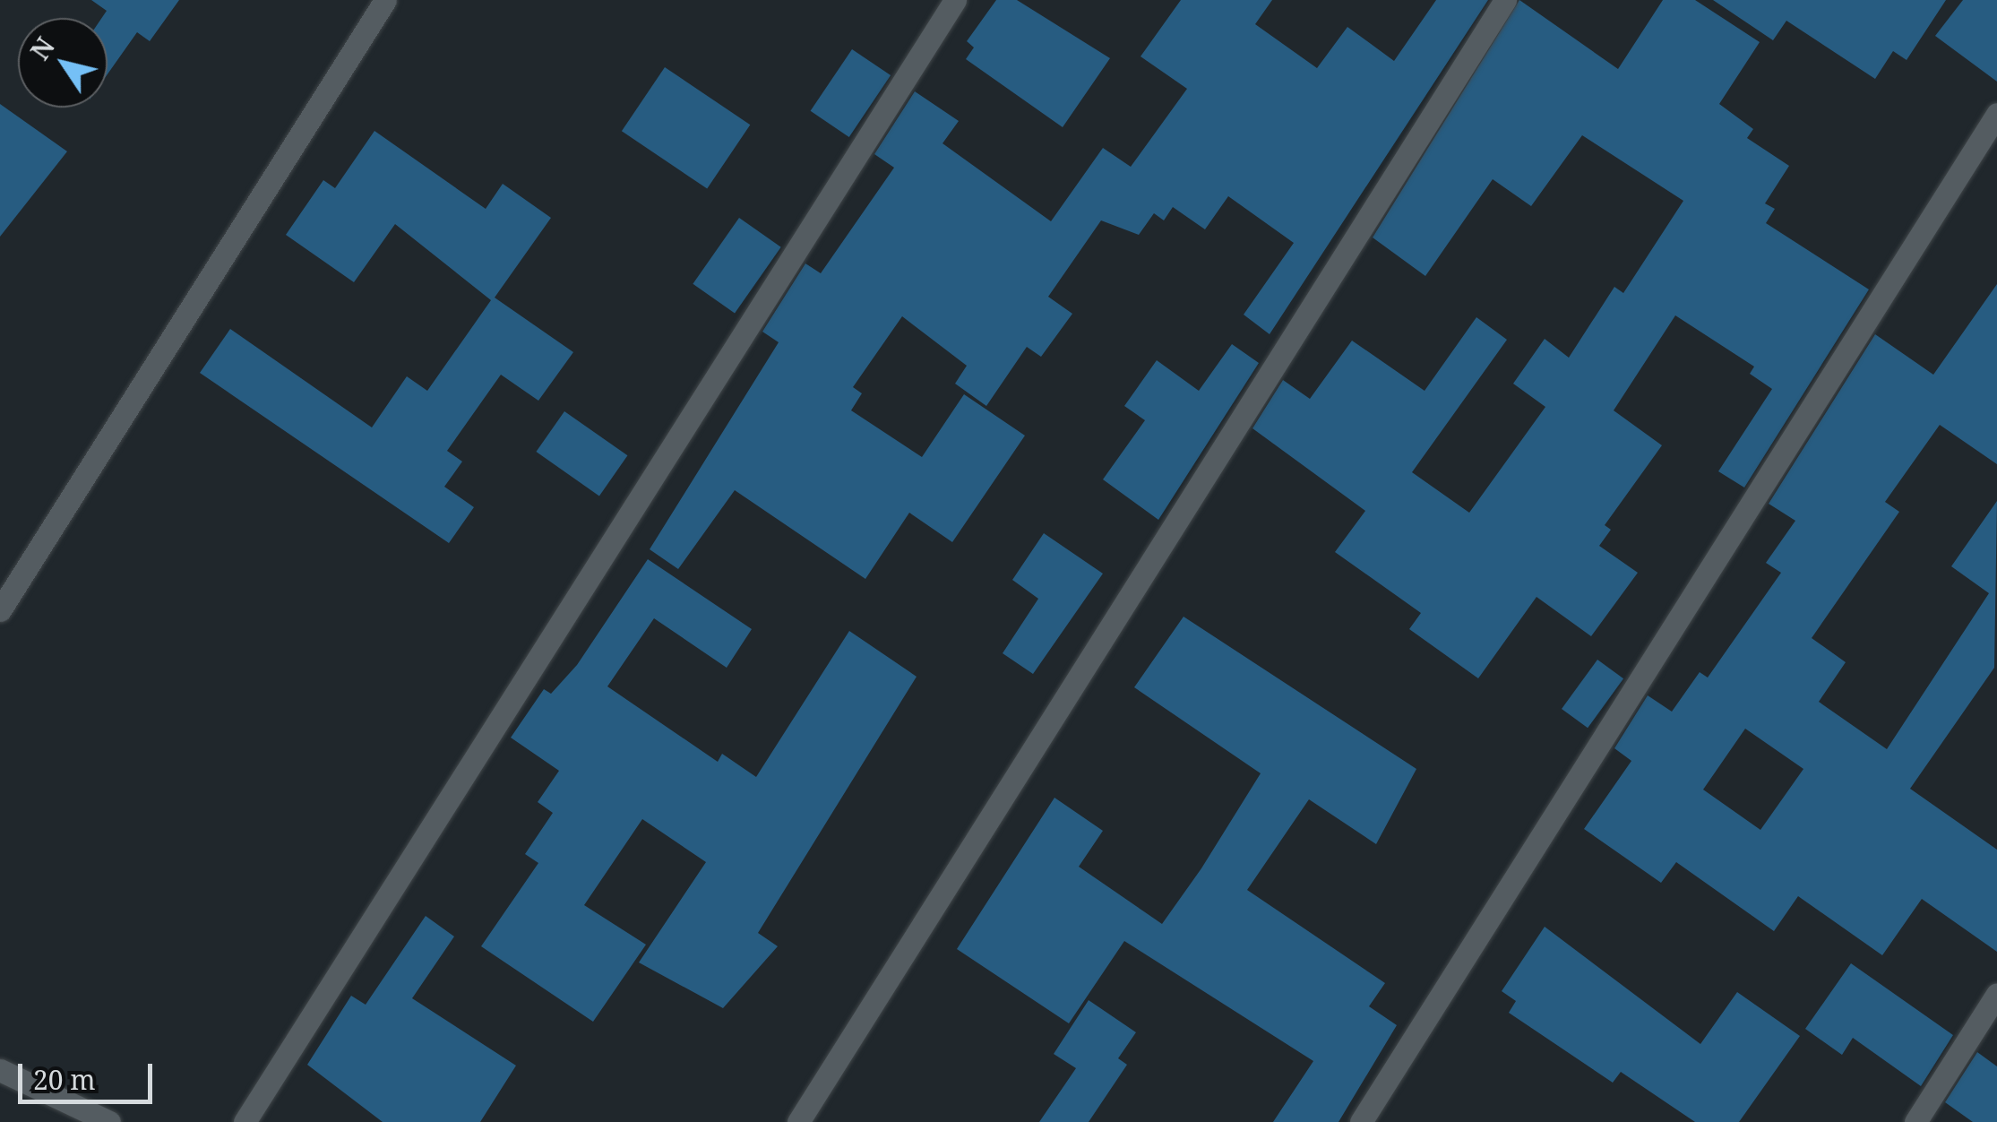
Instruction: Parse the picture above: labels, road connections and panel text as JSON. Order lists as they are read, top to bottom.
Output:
{
  "scale_bar": "20 m",
  "north": "top left"
}
